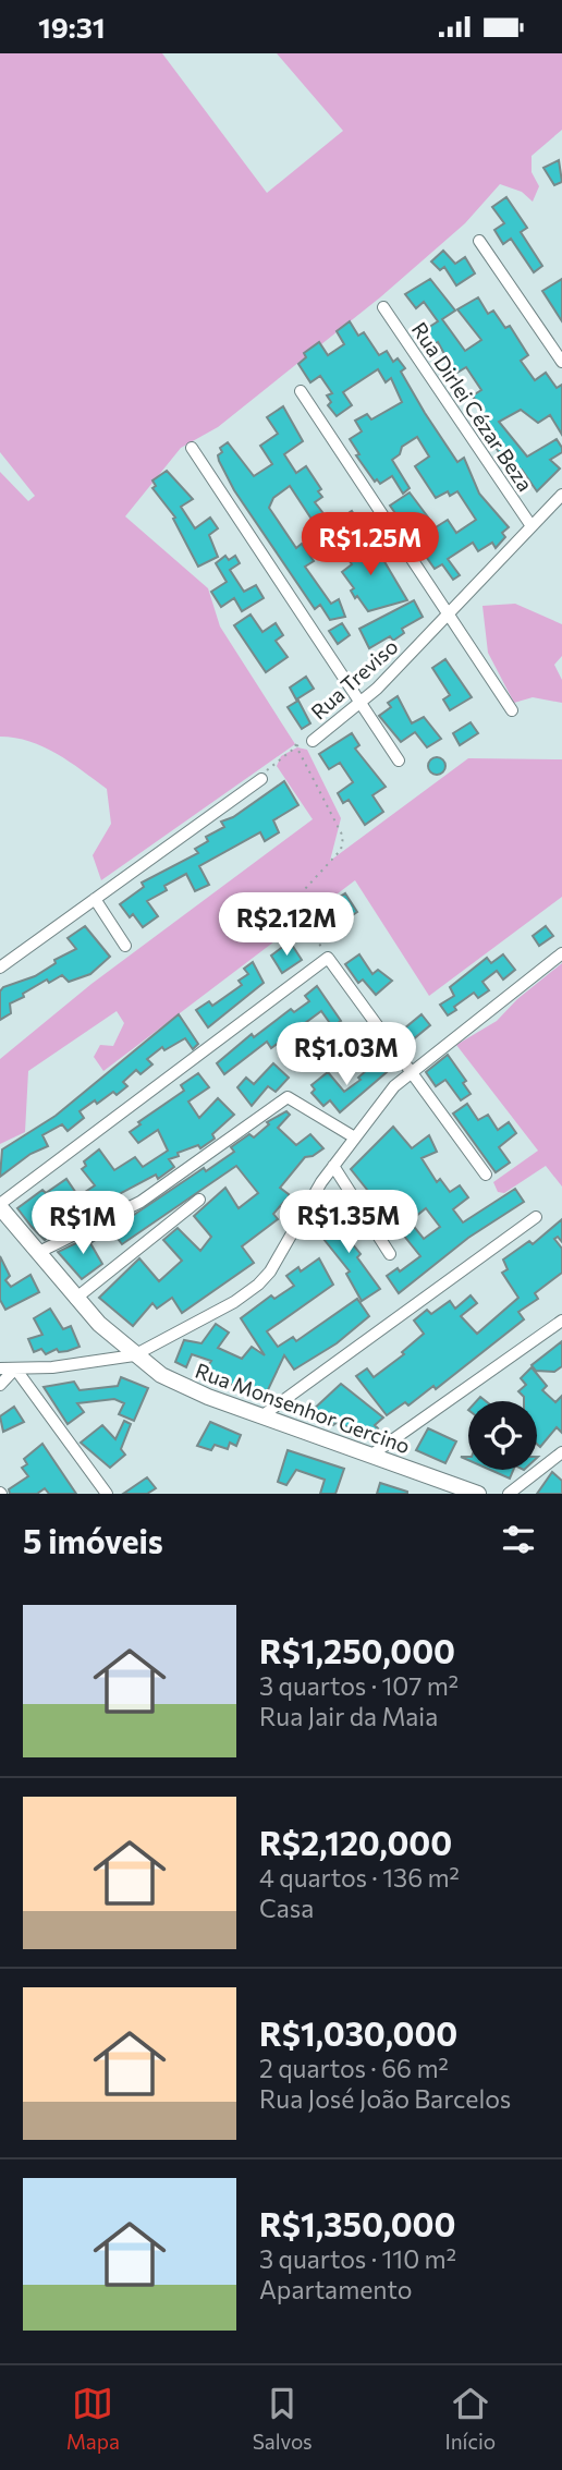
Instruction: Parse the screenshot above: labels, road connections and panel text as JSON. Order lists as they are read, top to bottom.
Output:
{
  "streets": {
    "main road": ["Rua Monsenhor Gercino"],
    "street": ["Rua Dirlei Cézar Beza", "Rua Treviso"]
  },
  "crossings": [
    ["Rua Dirlei Cézar Beza", "Rua Treviso"]
  ],
  "page": {
    "status": "19:31",
    "price": [
      "R$1.25M",
      "R$2.12M",
      "R$1.03M",
      "R$1.35M",
      "R$1M"
    ],
    "heading": "5 imóveis",
    "list": [
      {
        "name": "R$1,250,000",
        "note": "3 quartos · 107 m² · Rua Jair da Maia"
      },
      {
        "name": "R$2,120,000",
        "note": "4 quartos · 136 m² · Casa"
      },
      {
        "name": "R$1,030,000",
        "note": "2 quartos · 66 m² · Rua José João Barcelos"
      },
      {
        "name": "R$1,350,000",
        "note": "3 quartos · 110 m² · Apartamento"
      }
    ],
    "tabs": ["Mapa", "Salvos", "Início"]
  }
}
